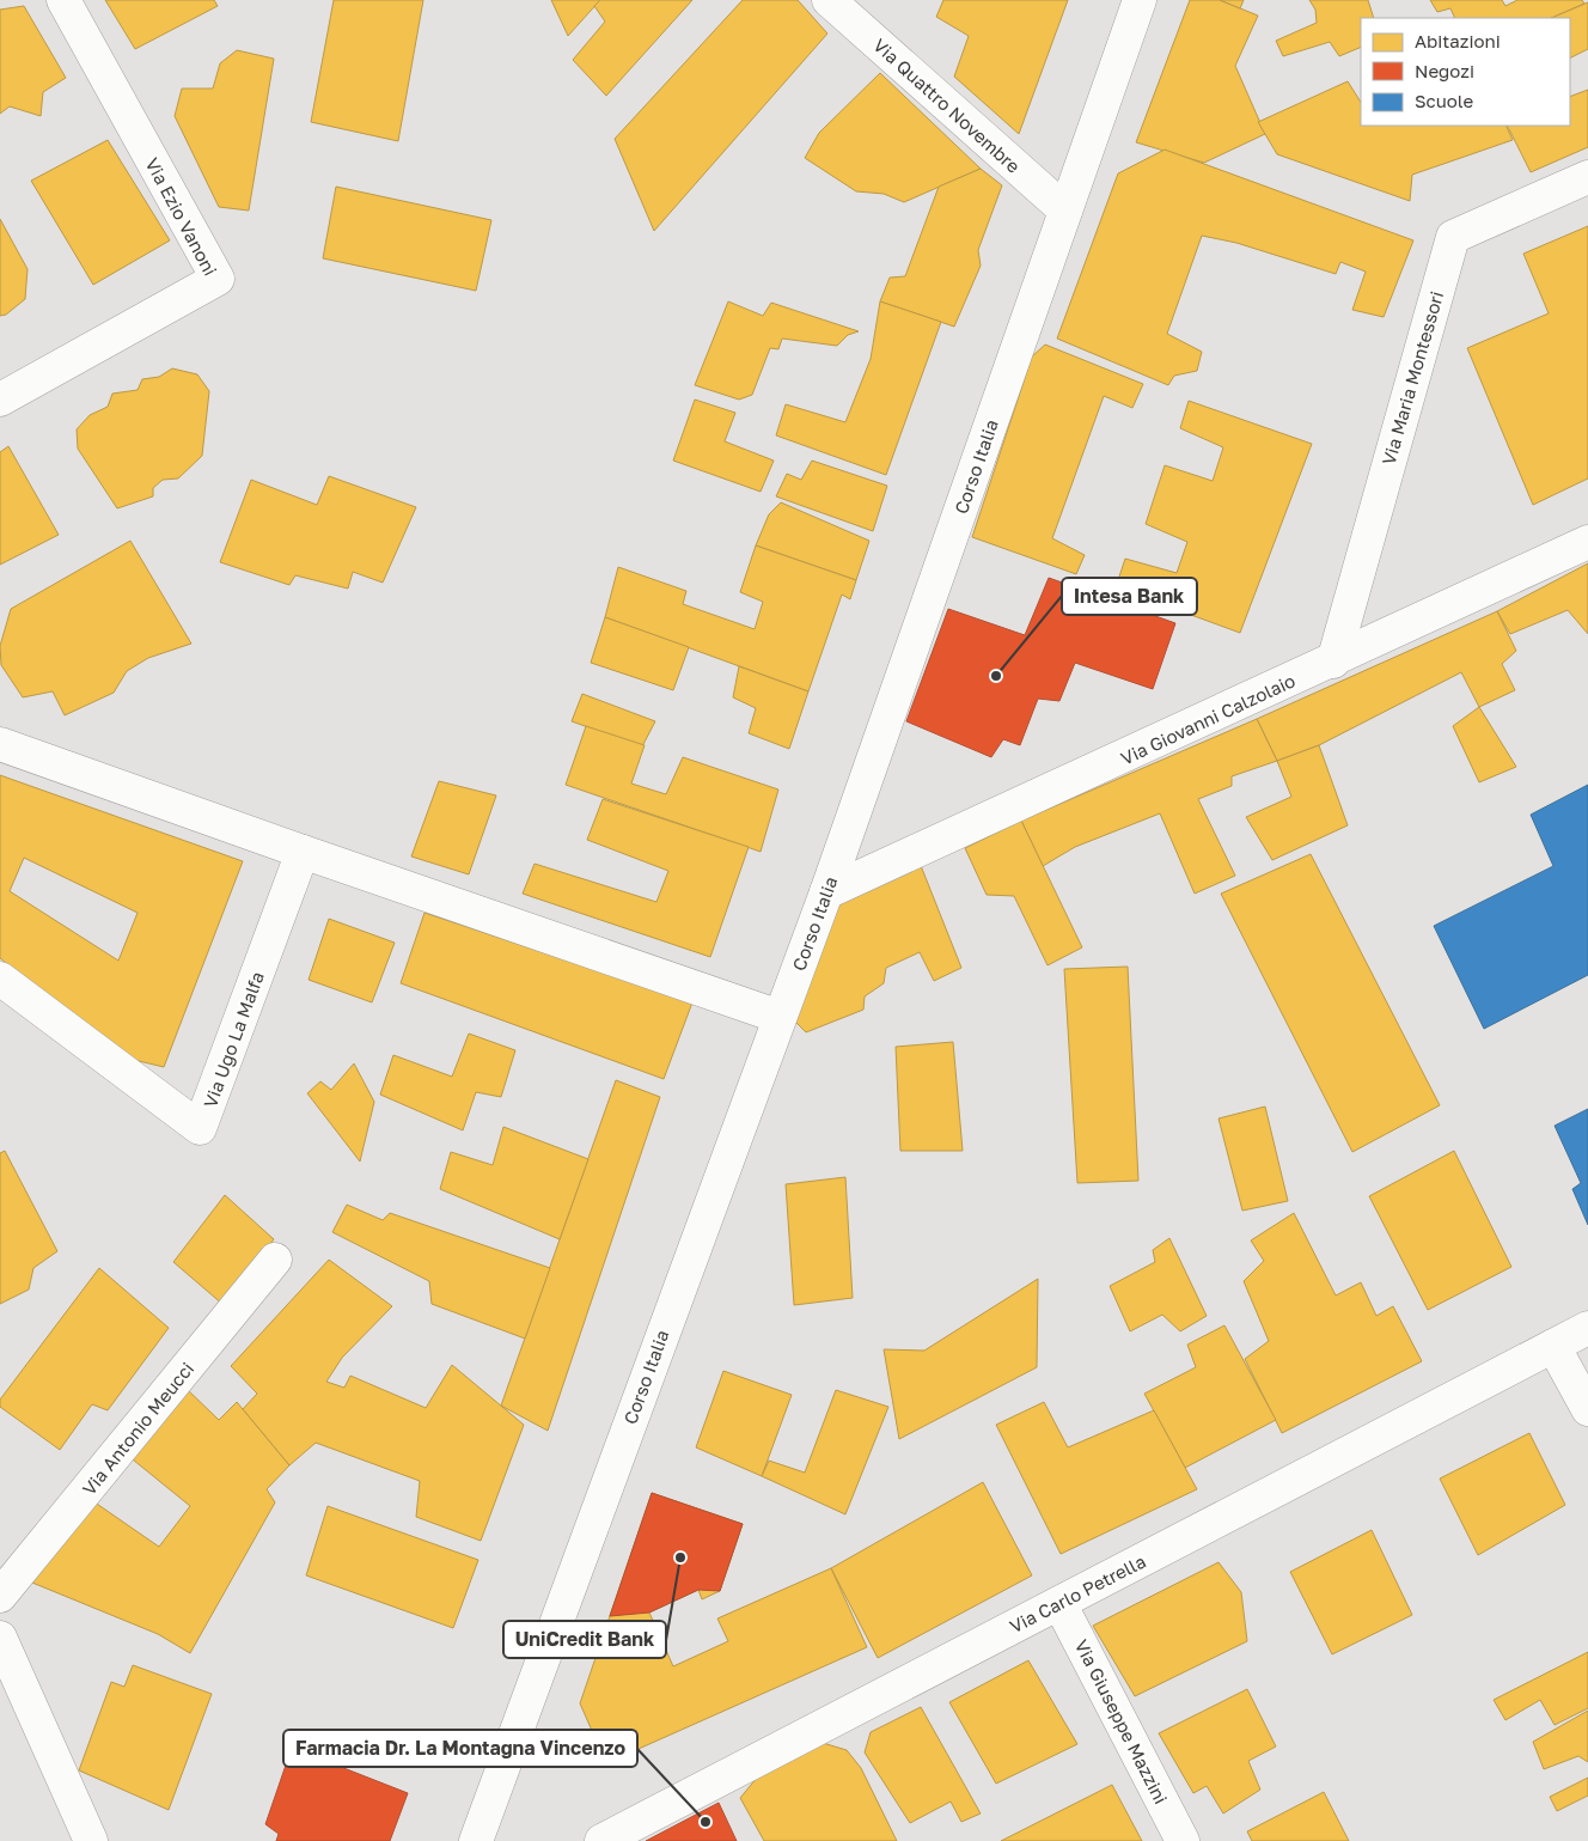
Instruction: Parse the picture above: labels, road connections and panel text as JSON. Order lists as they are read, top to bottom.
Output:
{
  "streets": {
    "street": [
      "Via Quattro Novembre",
      "Via Ezio Vanoni",
      "Via Maria Montessori",
      "Corso Italia",
      "Via Giovanni Calzolaio",
      "Via Ugo La Malfa",
      "Via Antonio Meucci",
      "Via Carlo Petrella",
      "Via Giuseppe Mazzini"
    ]
  },
  "crossings": [
    ["Via Quattro Novembre", "Corso Italia"],
    ["Via Maria Montessori", "Via Giovanni Calzolaio"],
    ["Corso Italia", "Via Giovanni Calzolaio"],
    ["Via Carlo Petrella", "Via Giuseppe Mazzini"]
  ],
  "places": ["Intesa Bank", "UniCredit Bank", "Farmacia Dr. La Montagna Vincenzo"],
  "legend": ["Abitazioni", "Negozi", "Scuole"]
}
